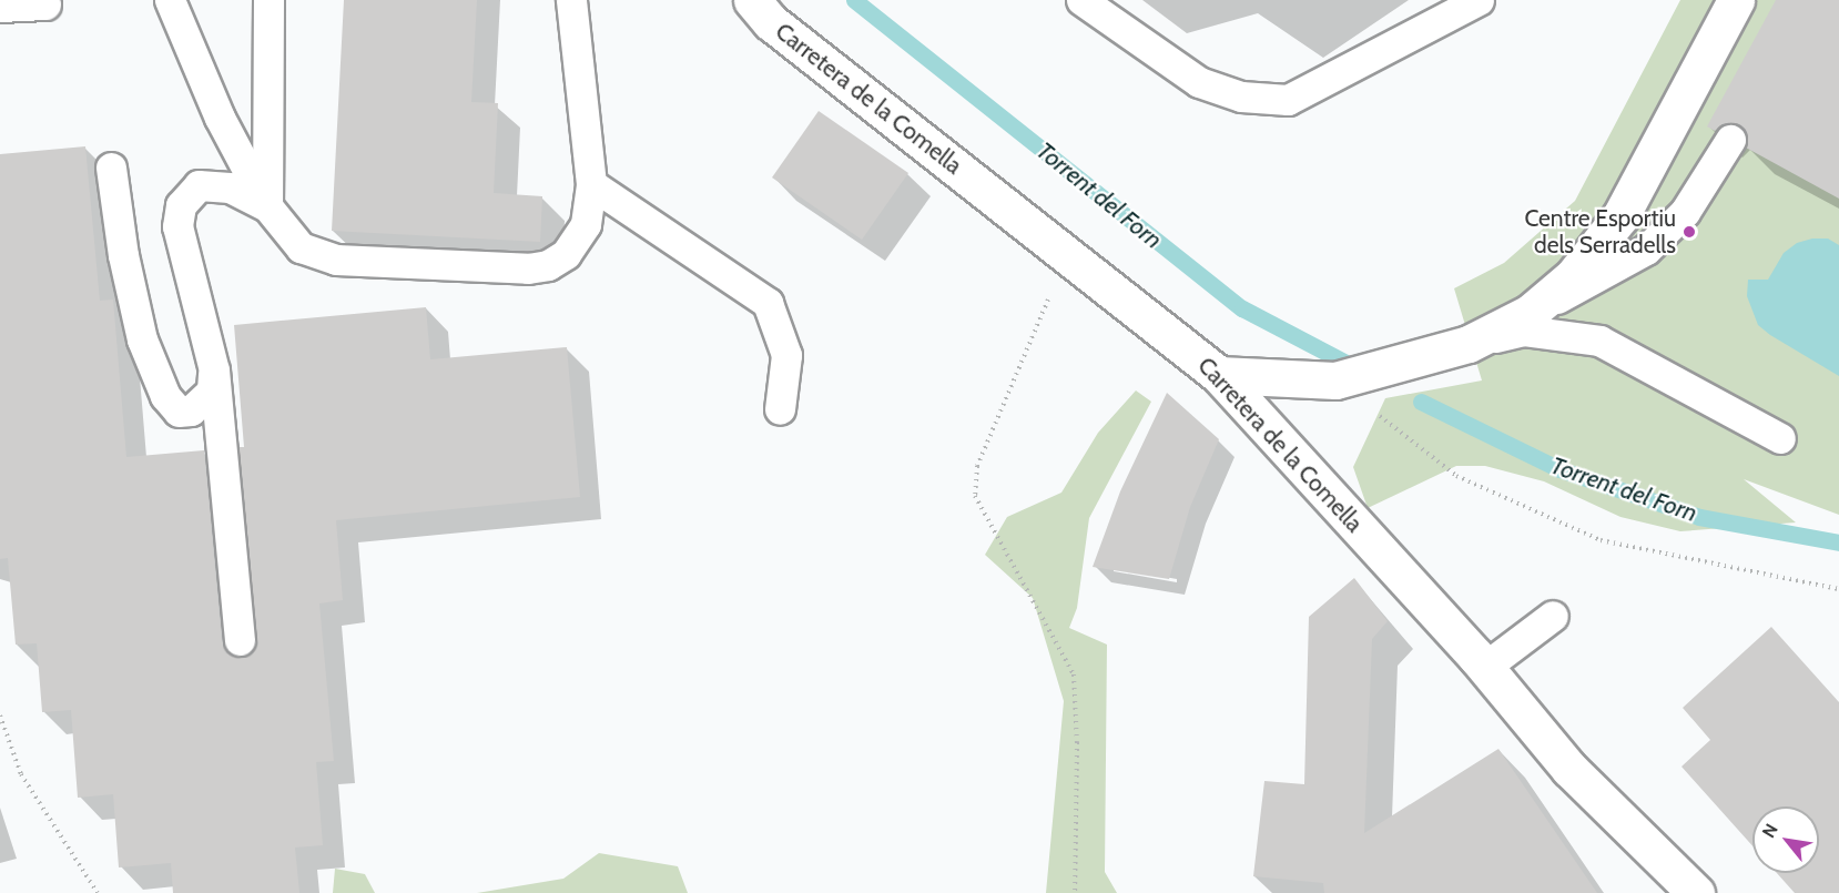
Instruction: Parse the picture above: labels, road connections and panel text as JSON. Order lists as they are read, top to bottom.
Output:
{
  "streets": {
    "main road": ["Carretera de la Comella"]
  },
  "water": ["Torrent del Forn"],
  "places": ["Centre Esportiu dels Serradells"],
  "north": "top left"
}
